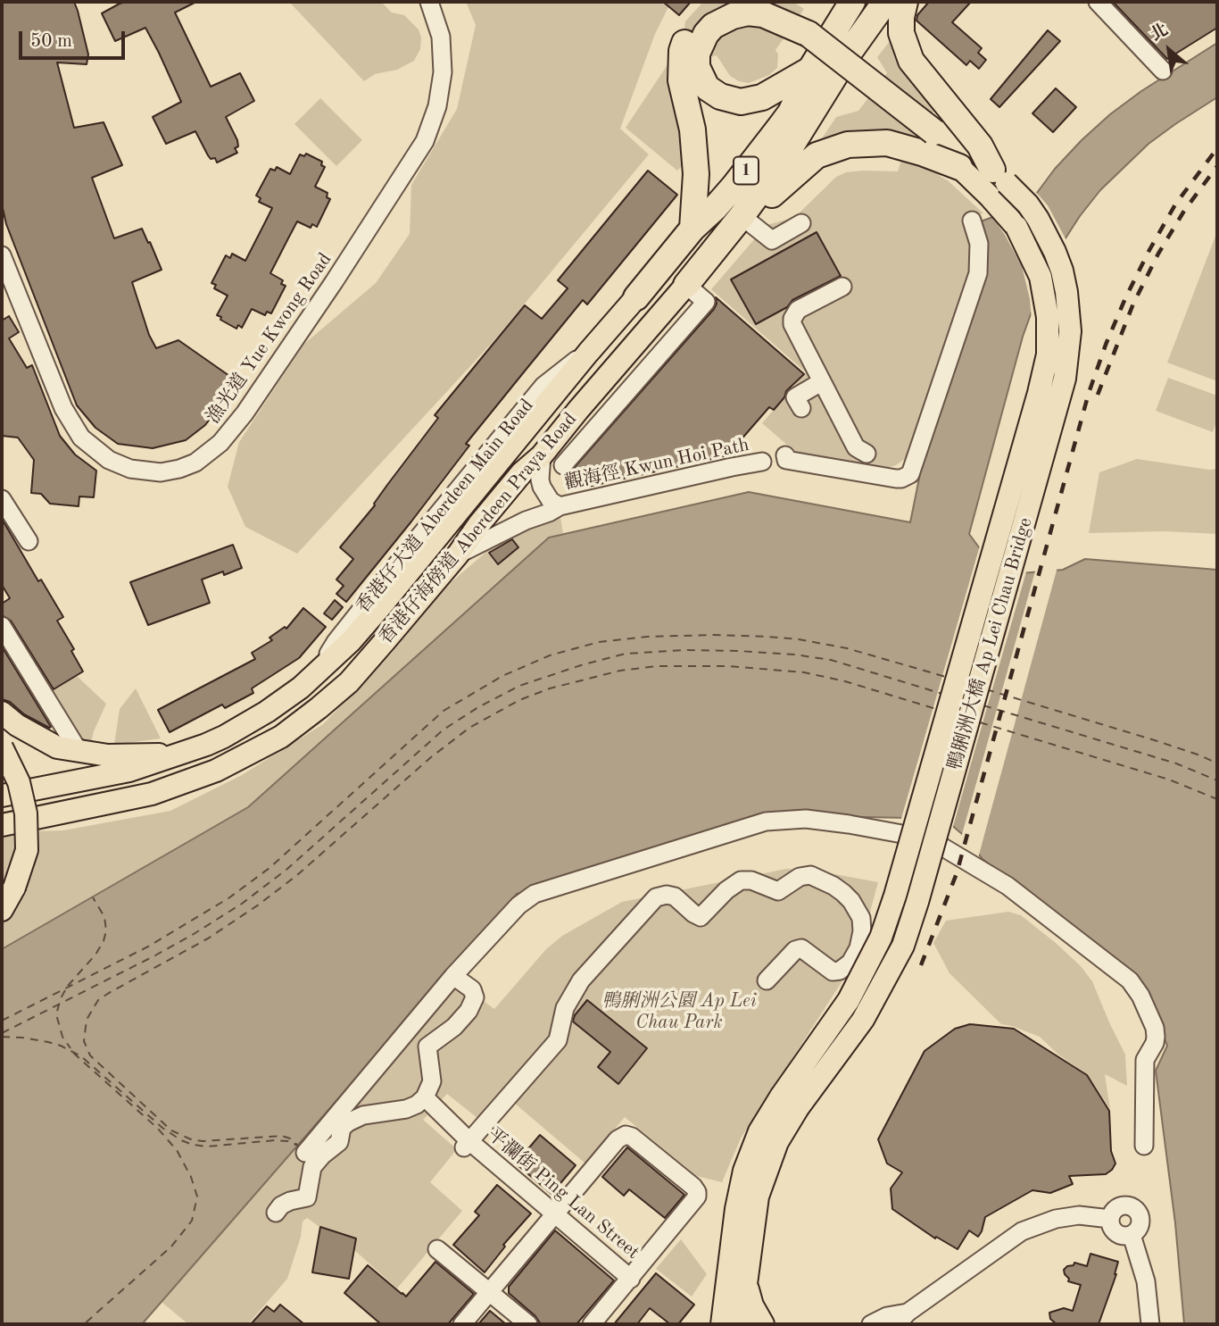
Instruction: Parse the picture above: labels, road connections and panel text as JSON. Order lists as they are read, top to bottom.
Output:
{
  "streets": {
    "highway": ["1", "香港仔海傍道 Aberdeen Praya Road"],
    "main road": ["鴨脷洲大橋 Ap Lei Chau Bridge"],
    "street": ["漁光道 Yue Kwong Road", "觀海徑 Kwun Hoi Path", "平瀾街 Ping Lan Street"]
  },
  "crossings": [
    ["1", "香港仔海傍道 Aberdeen Praya Road"],
    ["觀海徑 Kwun Hoi Path", "香港仔海傍道 Aberdeen Praya Road"]
  ],
  "parks": ["鴨脷洲公園 Ap Lei Chau Park"],
  "scale_bar": "50 m",
  "north": "top left"
}
